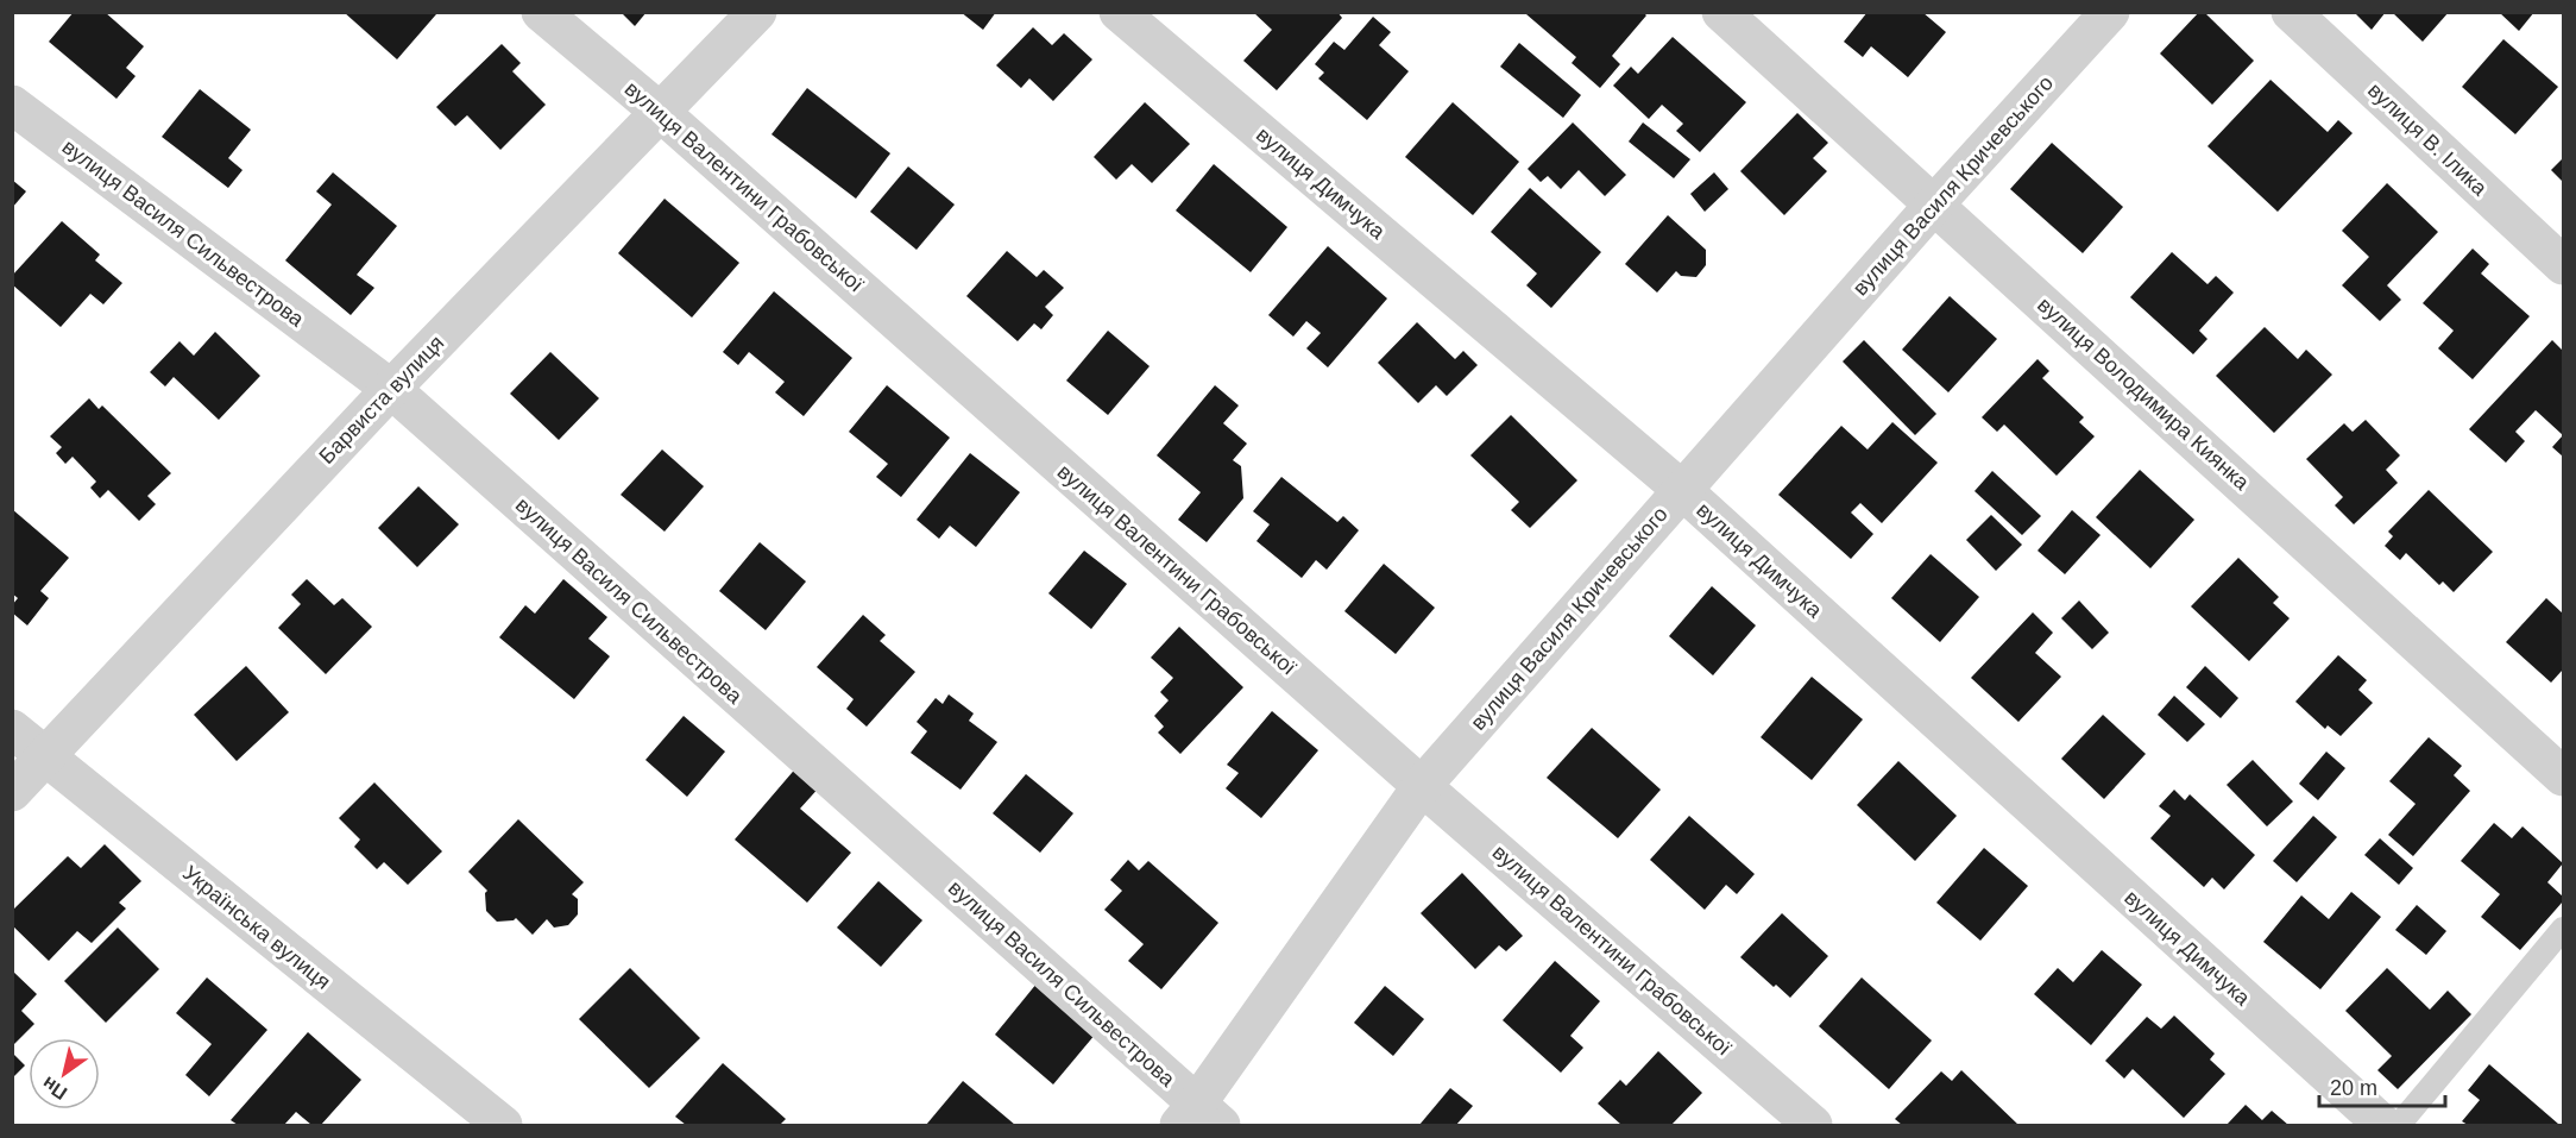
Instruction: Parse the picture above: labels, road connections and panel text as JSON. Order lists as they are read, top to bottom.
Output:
{
  "streets": {
    "street": [
      "вулиця В. Ілика",
      "вулиця Димчука",
      "вулиця Василя Кричевського",
      "вулиця Валентини Грабовської",
      "вулиця Василя Сильвестрова",
      "вулиця Володимира Киянка",
      "Барвиста вулиця",
      "Українська вулиця"
    ]
  },
  "crossings": [
    ["вулиця Димчука", "вулиця Василя Кричевського"],
    ["вулиця Василя Кричевського", "вулиця Валентини Грабовської"],
    ["вулиця Василя Кричевського", "вулиця Василя Сильвестрова"],
    ["вулиця Василя Кричевського", "вулиця Володимира Киянка"],
    ["вулиця Валентини Грабовської", "Барвиста вулиця"],
    ["вулиця Василя Сильвестрова", "Барвиста вулиця"],
    ["Барвиста вулиця", "Українська вулиця"]
  ],
  "scale_bar": "20 m",
  "north": "bottom left"
}
